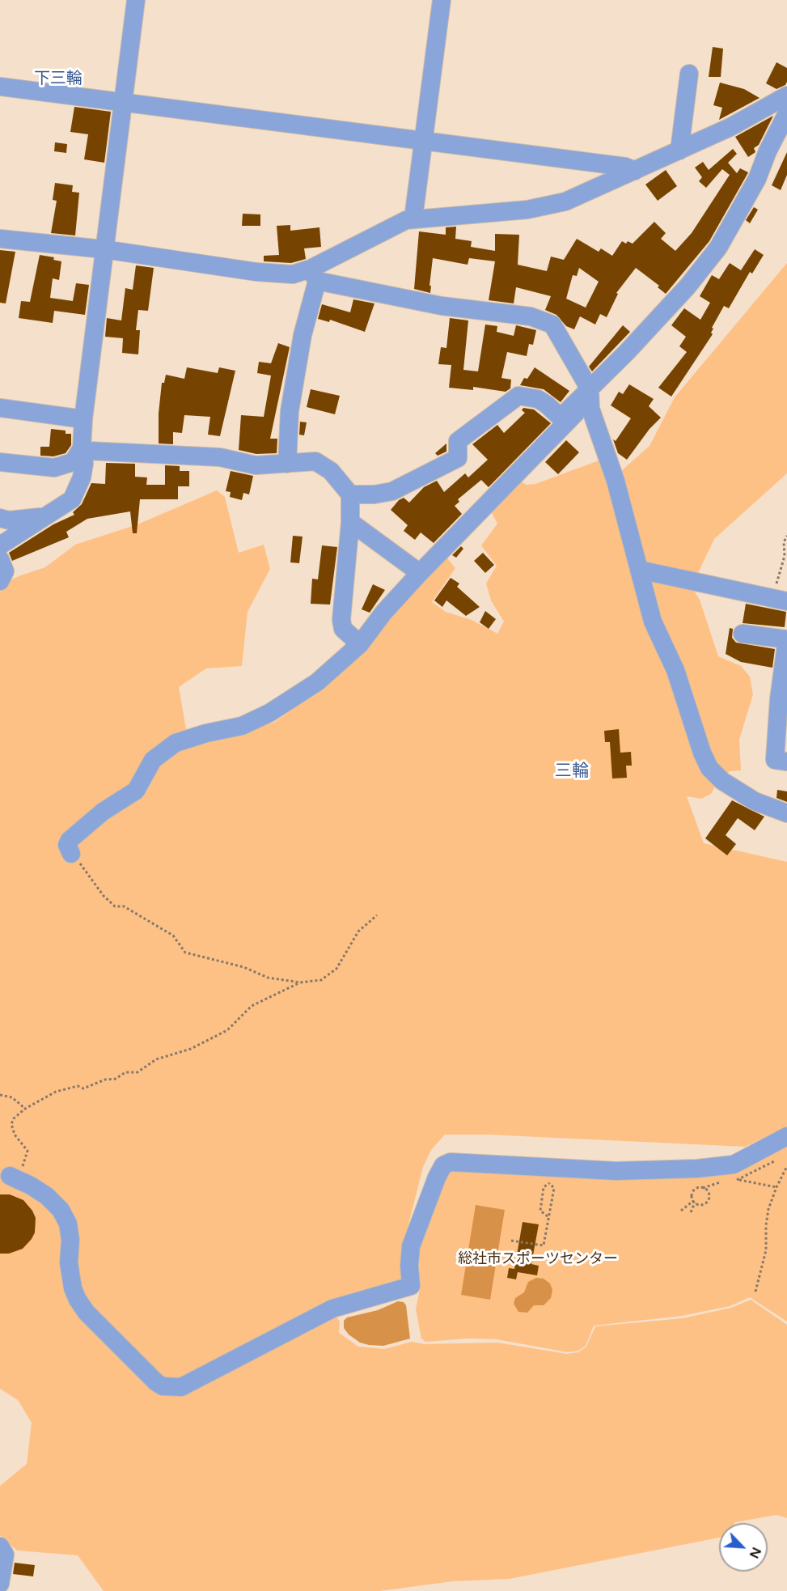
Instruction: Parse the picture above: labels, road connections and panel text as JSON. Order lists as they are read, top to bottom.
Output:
{
  "districts": ["下三輪", "三輪"],
  "parks": ["総社市スポーツセンター"],
  "north": "bottom right"
}
